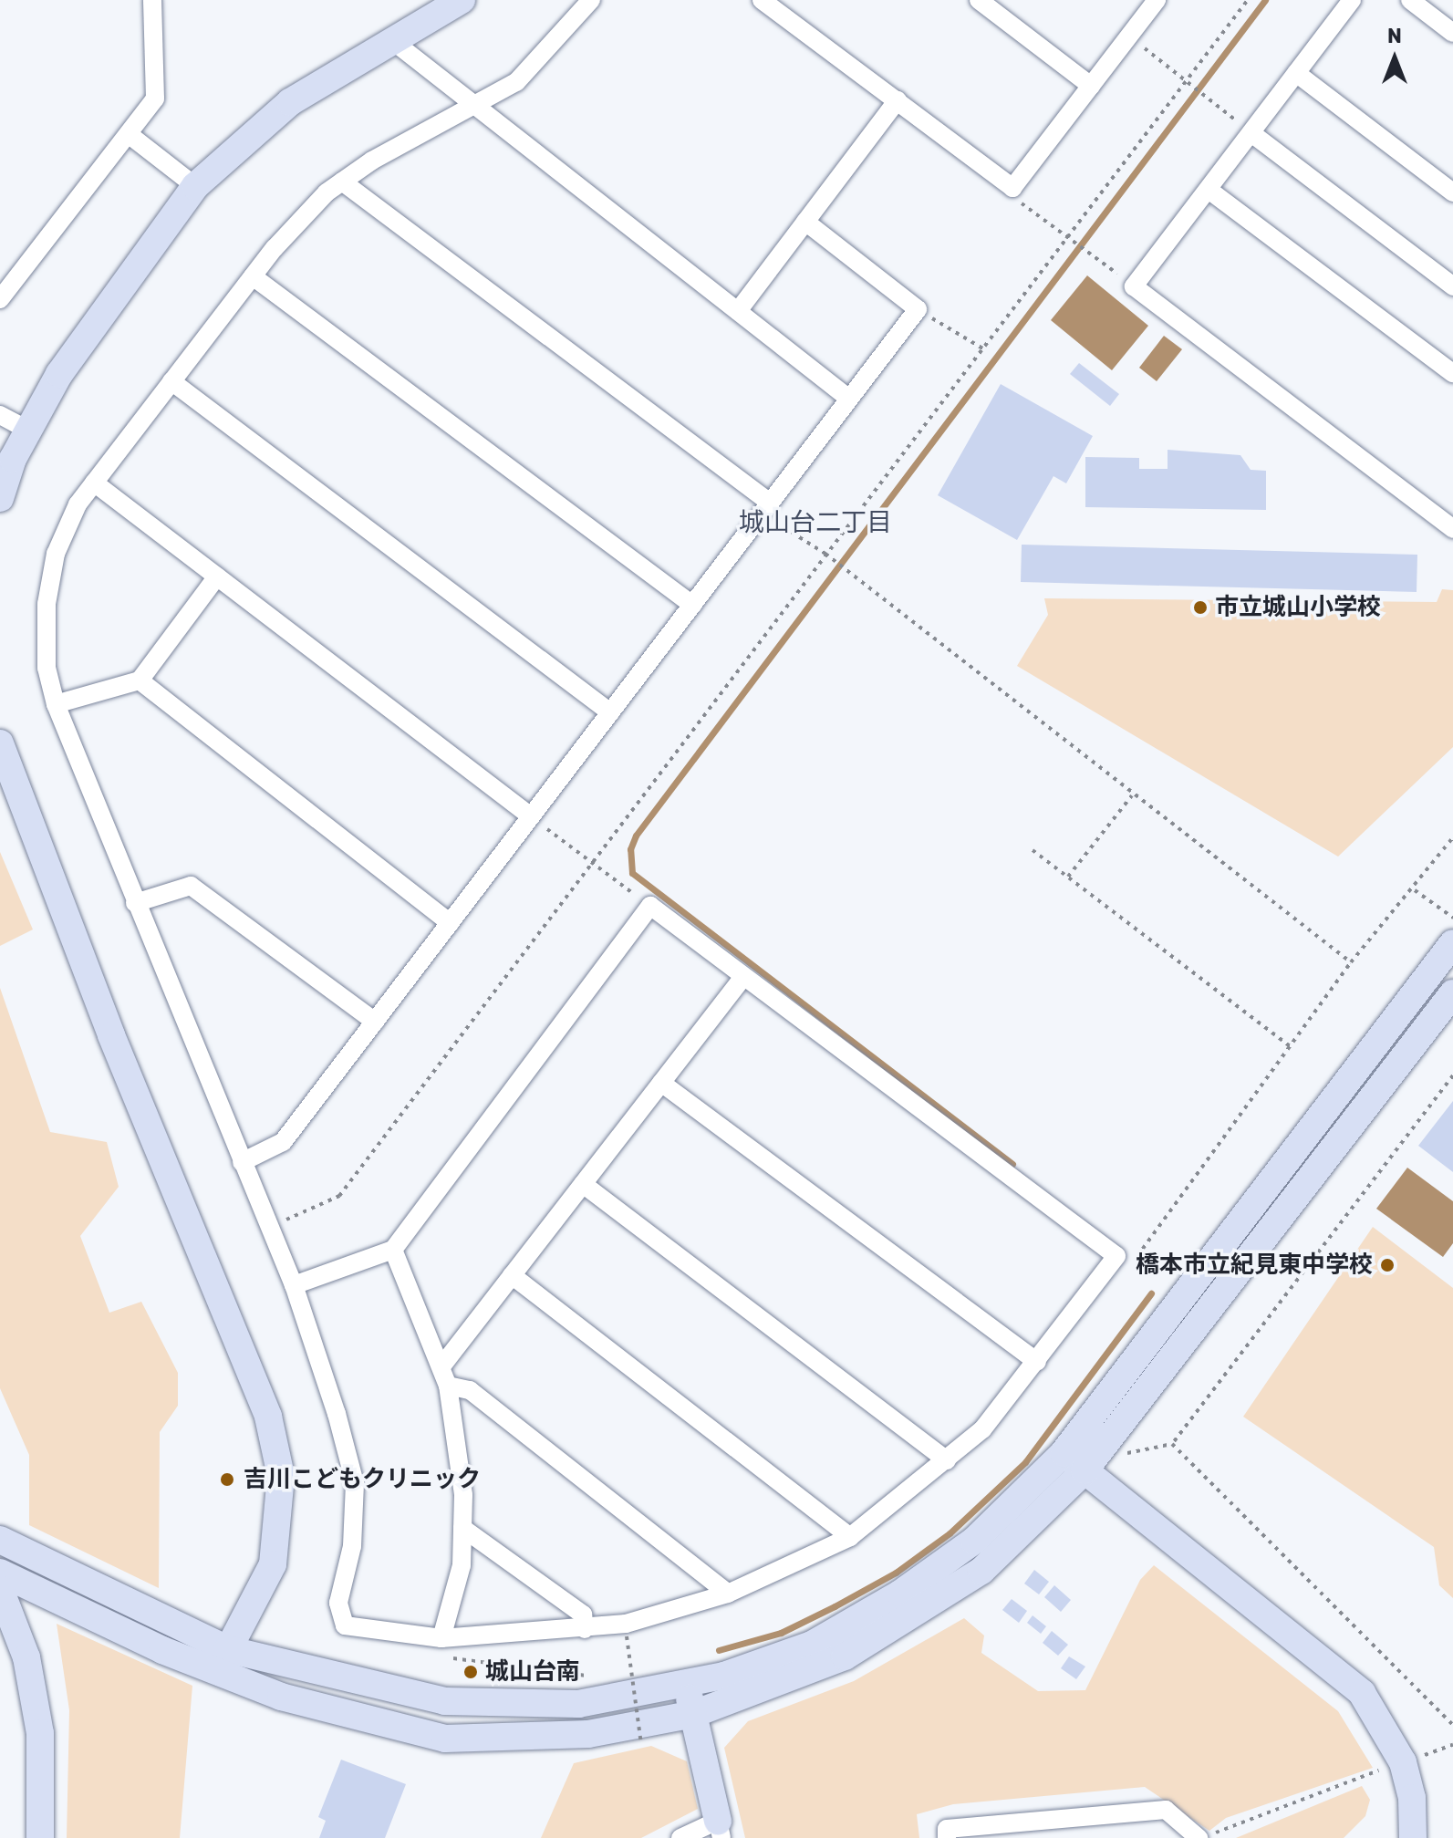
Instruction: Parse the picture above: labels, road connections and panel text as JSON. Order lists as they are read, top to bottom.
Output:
{
  "districts": ["城山台二丁目"],
  "places": [
    "市立城山小学校",
    "橋本市立紀見東中学校",
    "吉川こどもクリニック",
    "城山台南"
  ],
  "north": "top"
}
